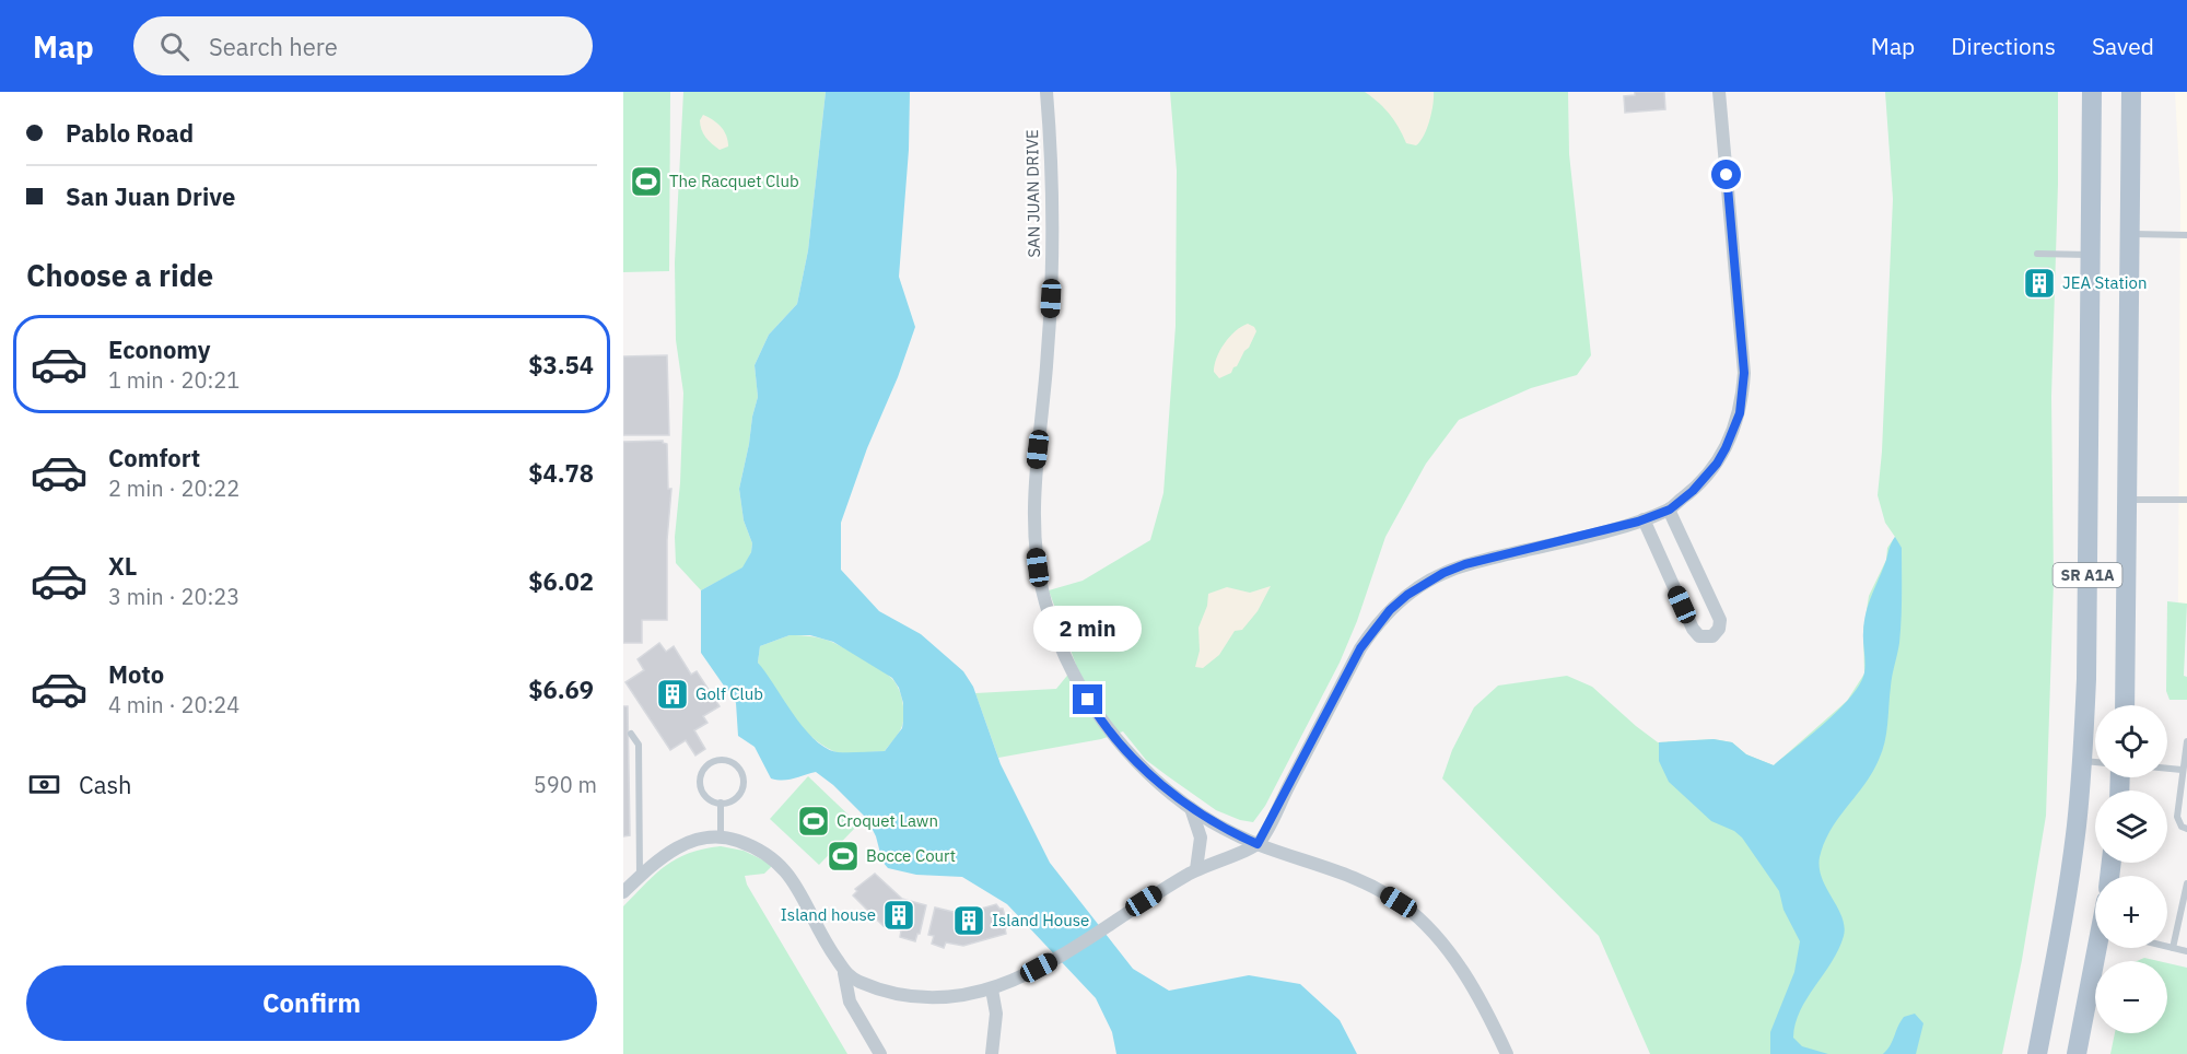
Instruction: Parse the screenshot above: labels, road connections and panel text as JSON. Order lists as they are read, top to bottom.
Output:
{
  "streets": {
    "main road": ["SR A1A"],
    "street": ["SAN JUAN DRIVE"]
  },
  "places": {
    "sports": ["The Racquet Club", "Croquet Lawn", "Bocce Court"],
    "building": [
      "JEA Station",
      "Golf Club",
      "Island house",
      "Island House"
    ]
  },
  "page": {
    "header": "Map",
    "search": "Search here",
    "nav": ["Map", "Directions", "Saved"],
    "banner": ["Pablo Road", "San Juan Drive"],
    "heading": "Choose a ride",
    "list": [
      {
        "name": "Economy",
        "note": "1 min · 20:21",
        "value": "$3.54"
      },
      {
        "name": "Comfort",
        "note": "2 min · 20:22",
        "value": "$4.78"
      },
      {
        "name": "XL",
        "note": "3 min · 20:23",
        "value": "$6.02"
      },
      {
        "name": "Moto",
        "note": "4 min · 20:24",
        "value": "$6.69"
      }
    ],
    "bubble": "2 min",
    "map_buttons": ["+", "−"],
    "pay": ["Cash", "590 m"],
    "buttons": "Confirm"
  }
}
